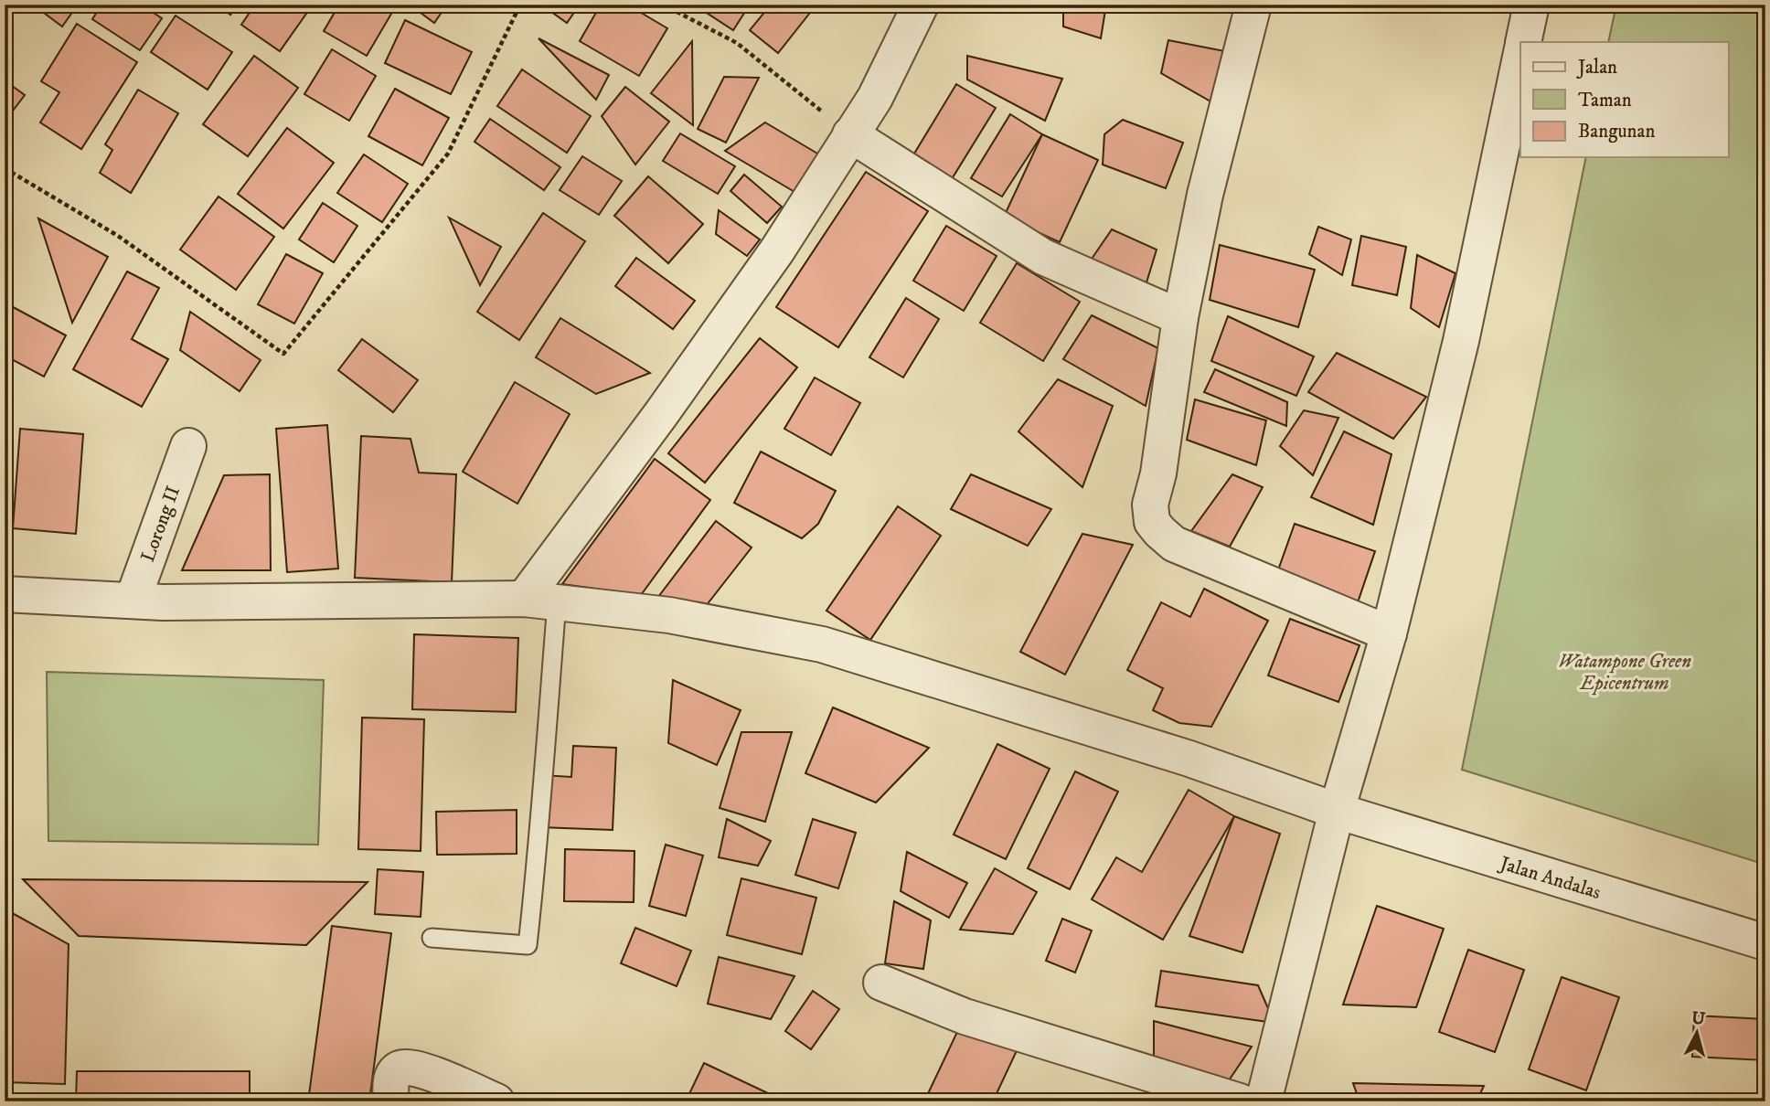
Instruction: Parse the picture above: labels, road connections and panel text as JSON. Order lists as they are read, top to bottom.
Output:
{
  "streets": {
    "street": ["Lorong II", "Jalan Andalas"]
  },
  "crossings": [
    ["Lorong II", "Jalan Andalas"]
  ],
  "parks": ["Watampone Green Epicentrum"],
  "legend": ["Jalan", "Taman", "Bangunan"],
  "north": "top"
}
